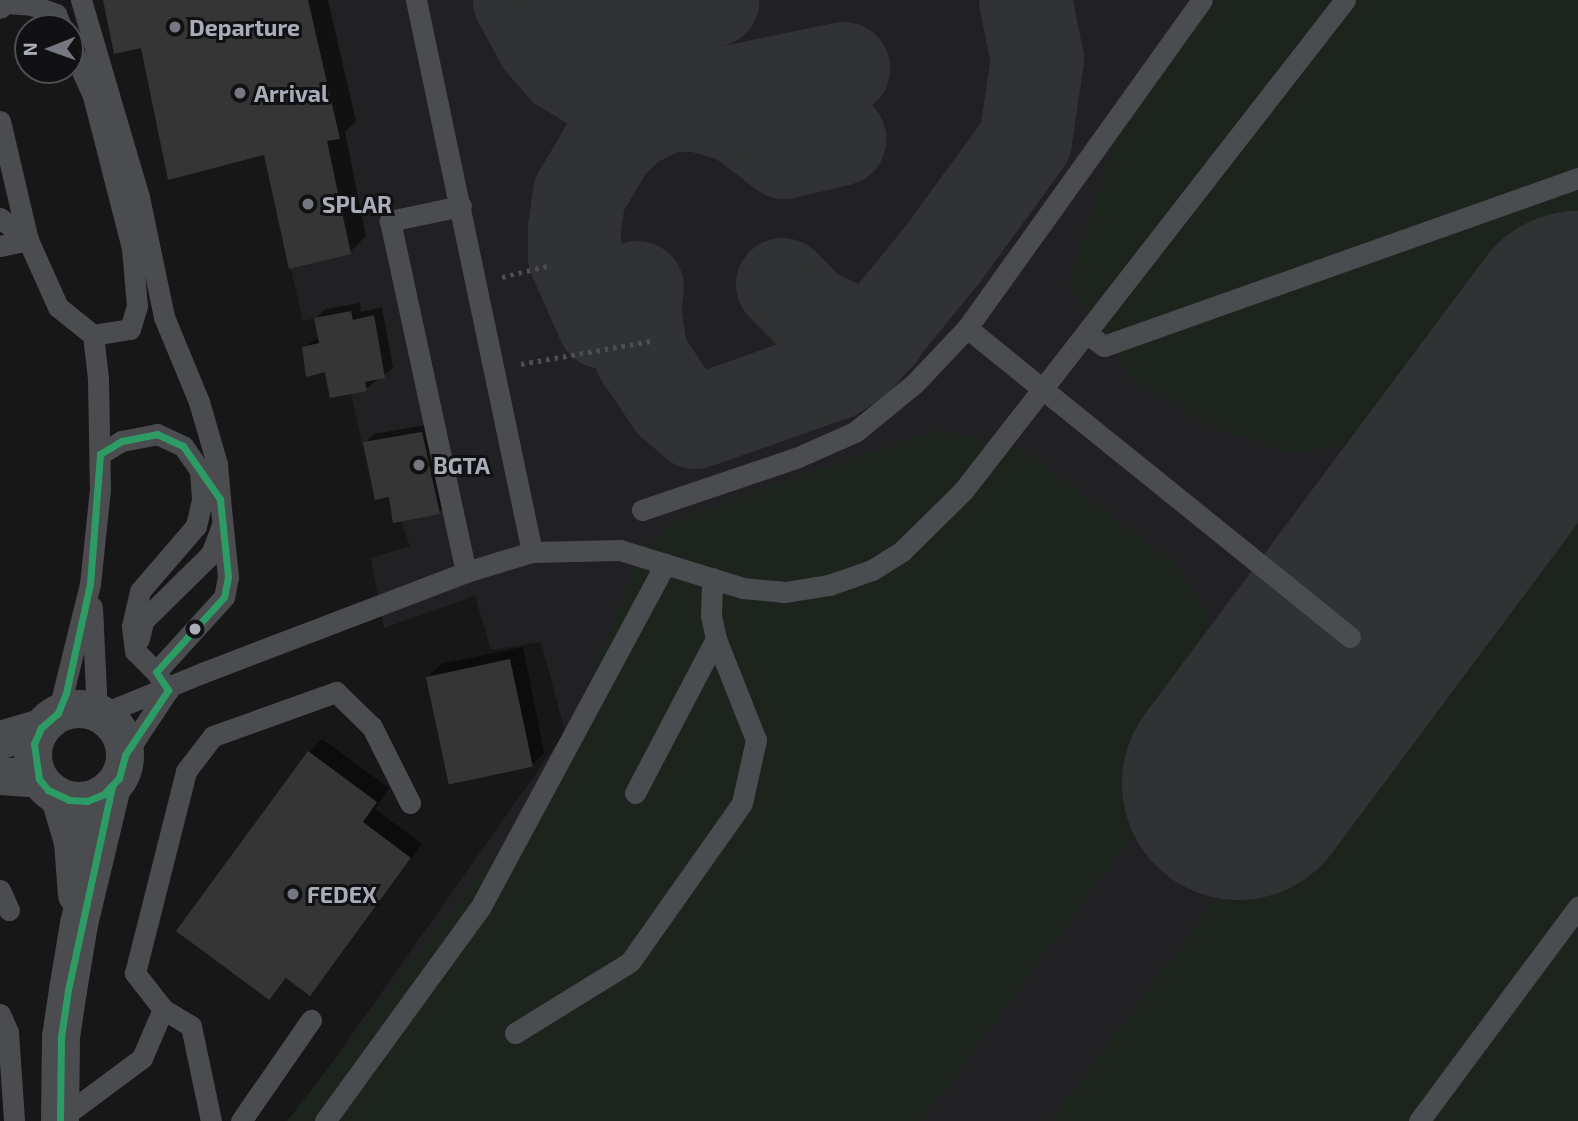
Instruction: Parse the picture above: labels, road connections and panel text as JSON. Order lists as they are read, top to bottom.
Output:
{
  "places": [
    "Departure",
    "Arrival",
    "SPLAR",
    "BGTA",
    "FEDEX"
  ],
  "north": "left"
}
